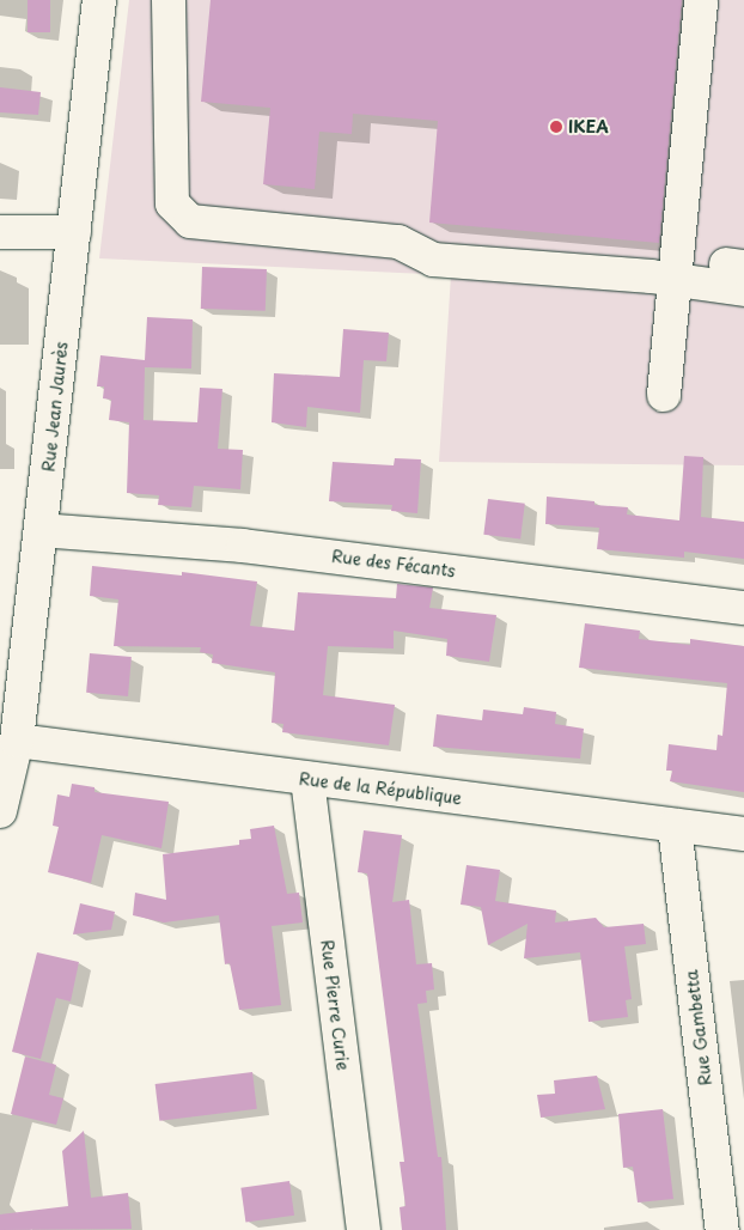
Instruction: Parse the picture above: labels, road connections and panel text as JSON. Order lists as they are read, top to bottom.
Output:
{
  "streets": {
    "street": [
      "Rue Jean Jaurès",
      "Rue des Fécants",
      "Rue de la République",
      "Rue Pierre Curie",
      "Rue Gambetta"
    ]
  },
  "crossings": [
    ["Rue Jean Jaurès", "Rue des Fécants"],
    ["Rue Jean Jaurès", "Rue de la République"],
    ["Rue de la République", "Rue Pierre Curie"],
    ["Rue de la République", "Rue Gambetta"]
  ],
  "places": ["IKEA"]
}
